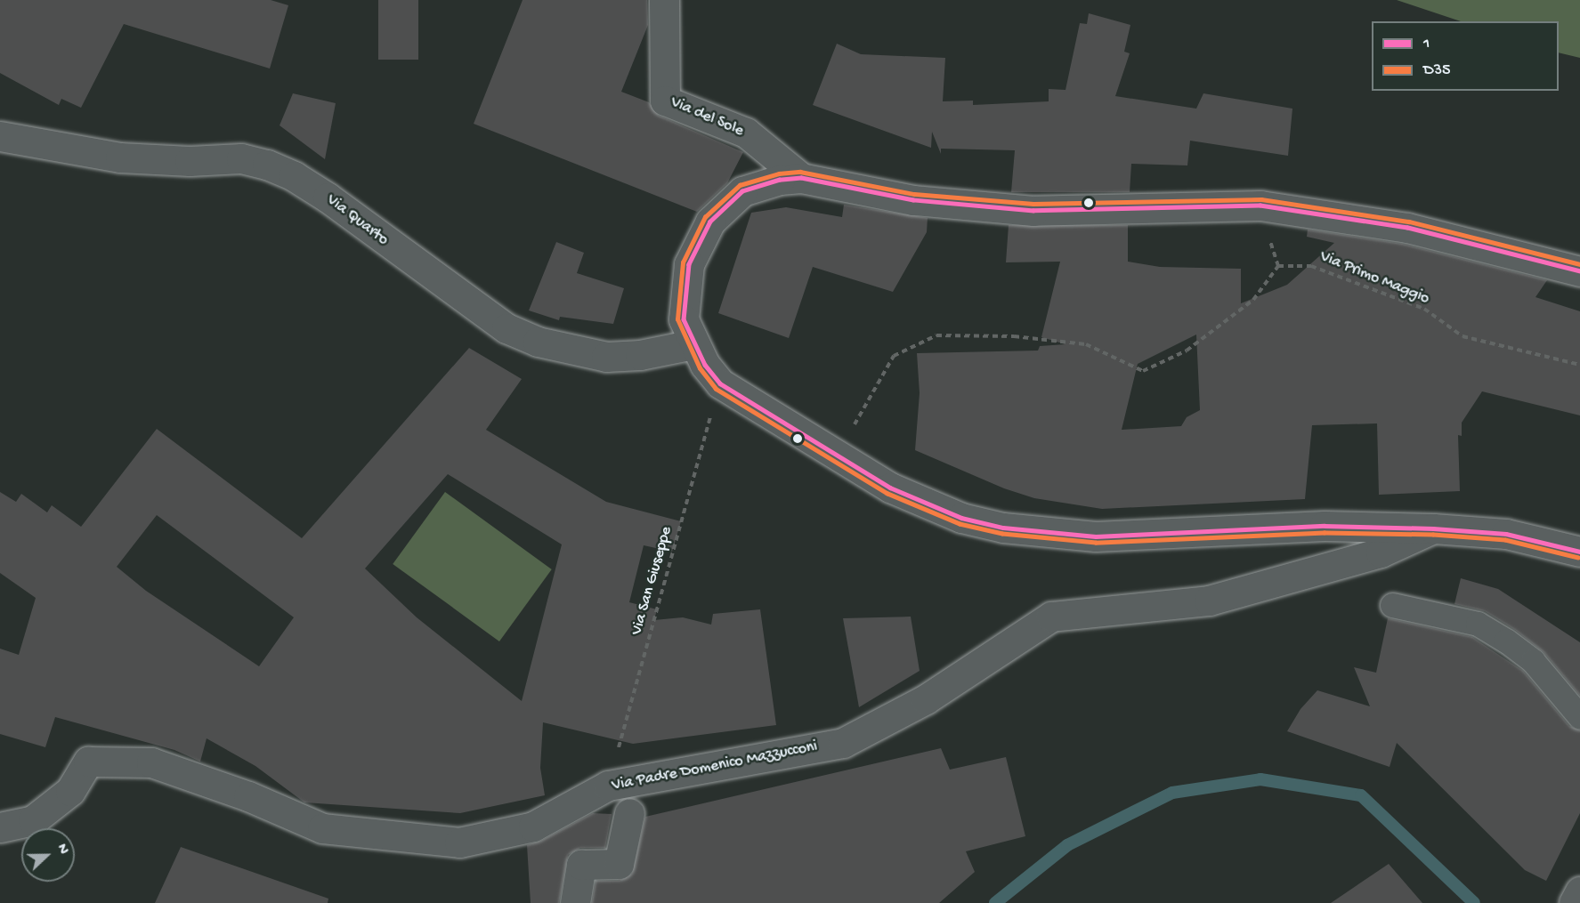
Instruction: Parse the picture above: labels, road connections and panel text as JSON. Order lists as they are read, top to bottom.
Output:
{
  "streets": {
    "street": ["Via del Sole", "Via Quarto", "Via Padre Domenico Mazzucconi"],
    "path": ["Via Primo Maggio", "Via San Giuseppe"]
  },
  "crossings": [
    ["Via San Giuseppe", "Via Padre Domenico Mazzucconi"]
  ],
  "lines": ["transit line D35", "transit line 1"],
  "legend": ["1", "D35"],
  "north": "right"
}
